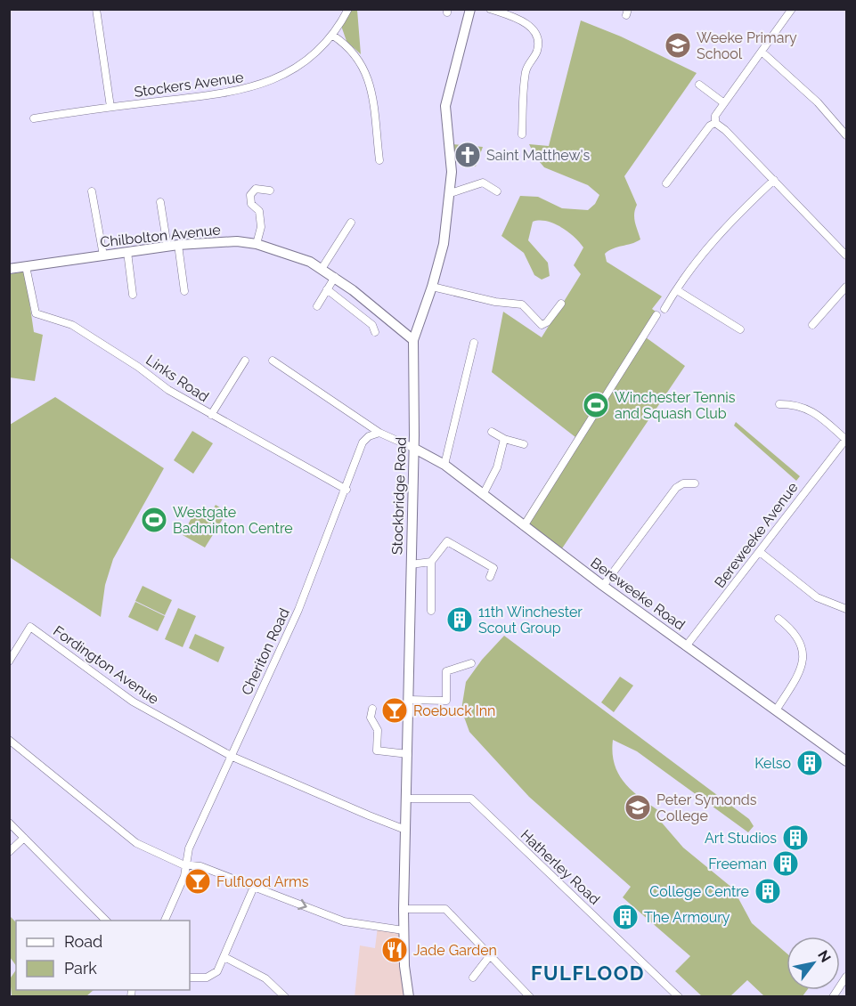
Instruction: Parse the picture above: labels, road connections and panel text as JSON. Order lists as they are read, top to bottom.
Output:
{
  "streets": {
    "main road": ["Chilbolton Avenue", "Stockbridge Road", "Bereweeke Road"],
    "street": [
      "Stockers Avenue",
      "Links Road",
      "Bereweeke Avenue",
      "Cheriton Road",
      "Fordington Avenue",
      "Hatherley Road"
    ]
  },
  "crossings": [
    ["Chilbolton Avenue", "Links Road"],
    ["Chilbolton Avenue", "Stockbridge Road"],
    ["Links Road", "Cheriton Road"],
    ["Stockbridge Road", "Bereweeke Road"],
    ["Stockbridge Road", "Hatherley Road"],
    ["Bereweeke Avenue", "Bereweeke Road"],
    ["Cheriton Road", "Fordington Avenue"]
  ],
  "districts": ["FULFLOOD"],
  "places": {
    "school or university": ["Weeke Primary School", "Peter Symonds College"],
    "church": ["Saint Matthew's"],
    "sports": ["Winchester Tennis and Squash Club", "Westgate Badminton Centre"],
    "building": [
      "11th Winchester Scout Group",
      "Kelso",
      "Art Studios",
      "Freeman",
      "College Centre",
      "The Armoury"
    ],
    "bar": ["Roebuck Inn", "Fulflood Arms"],
    "restaurant": ["Jade Garden"]
  },
  "legend": ["Road", "Park"],
  "north": "top right"
}
